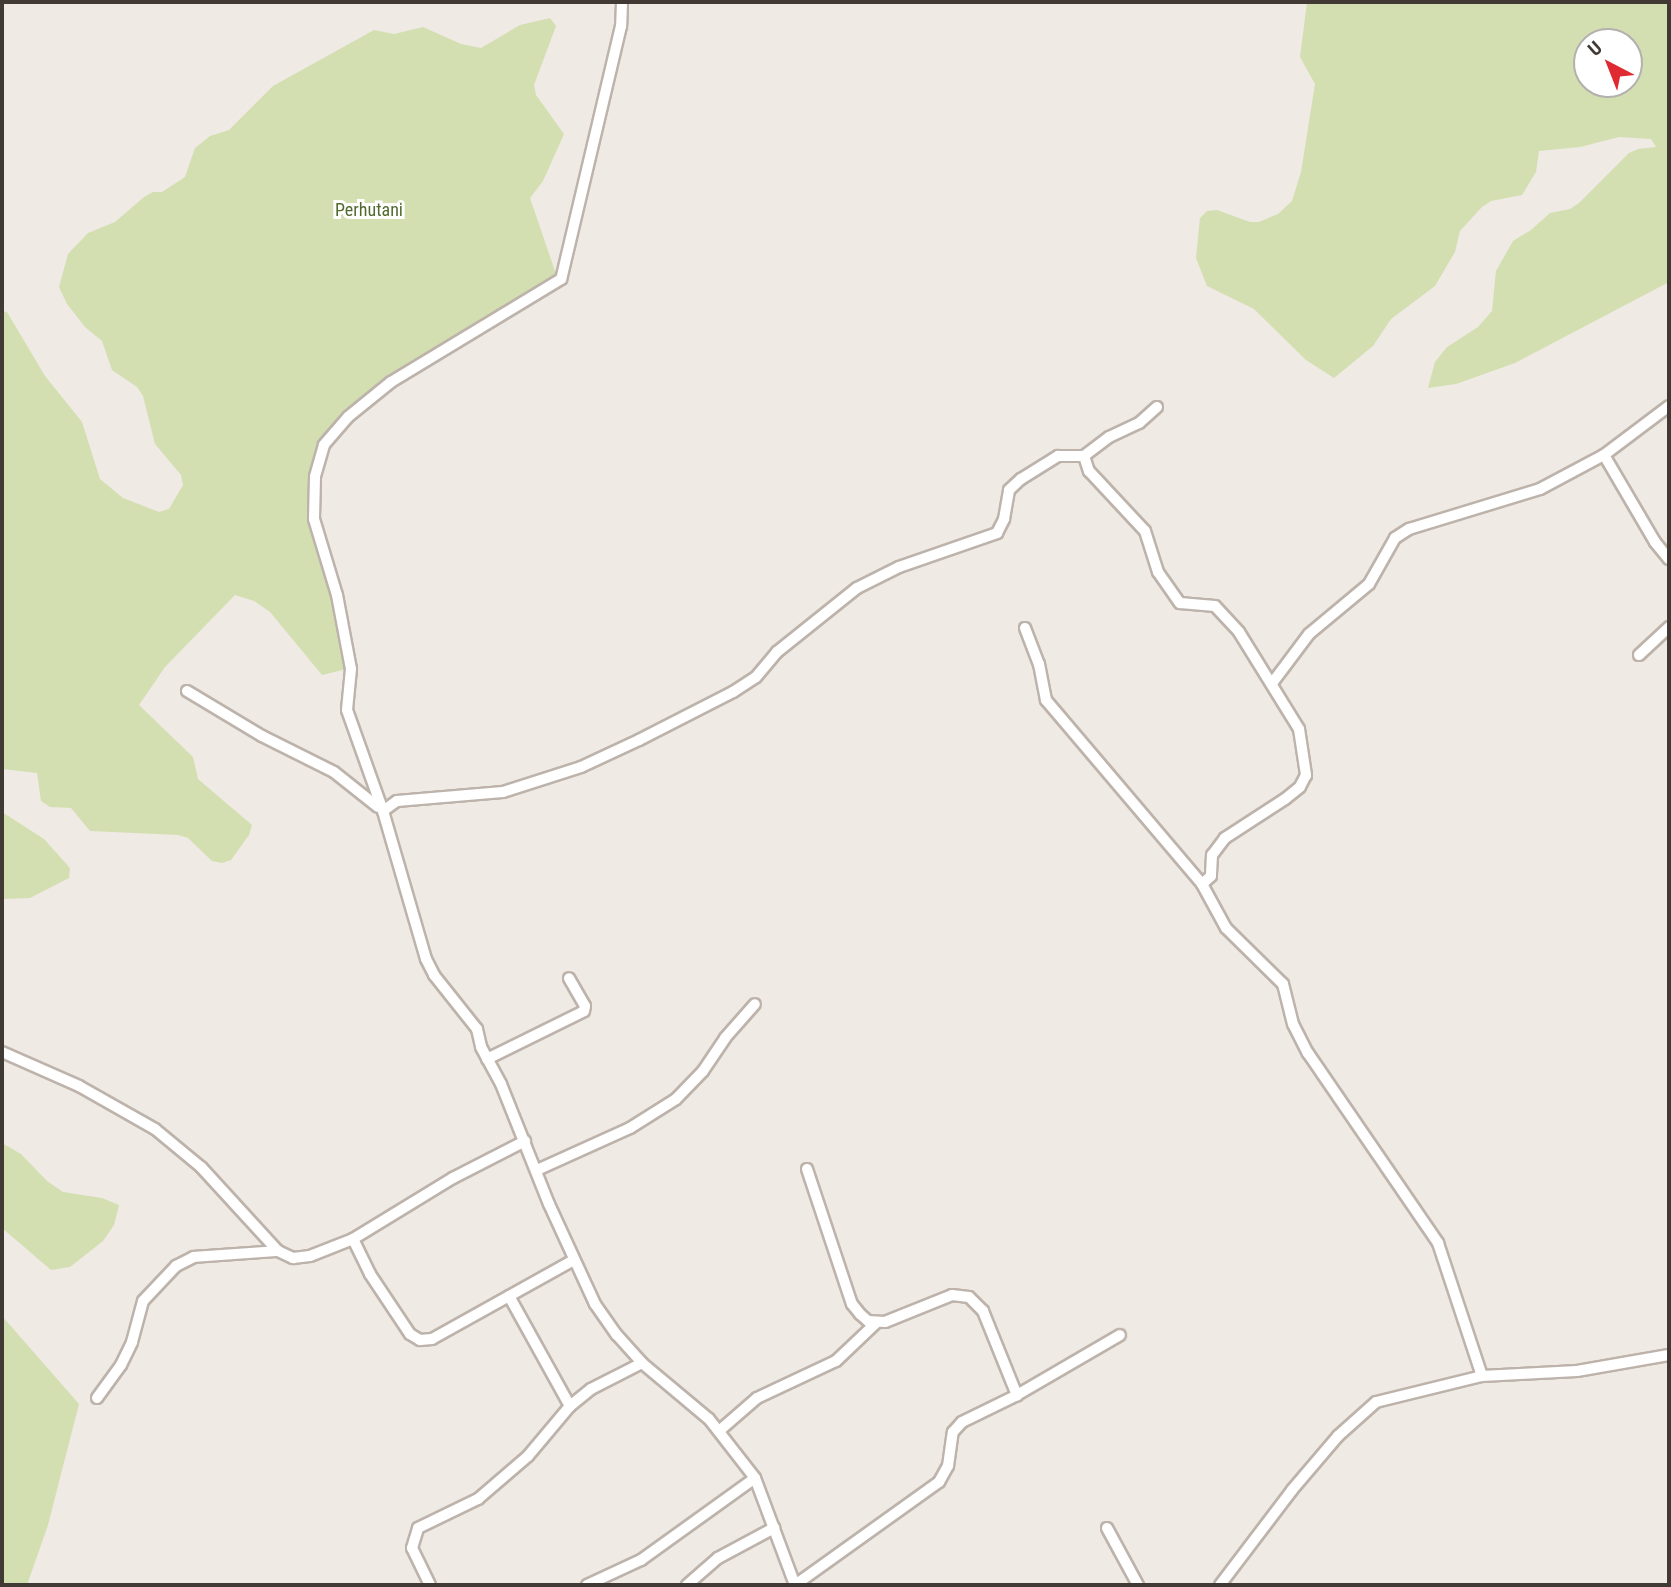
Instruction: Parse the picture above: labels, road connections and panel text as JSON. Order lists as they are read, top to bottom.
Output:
{
  "parks": ["Perhutani"],
  "north": "top left"
}
